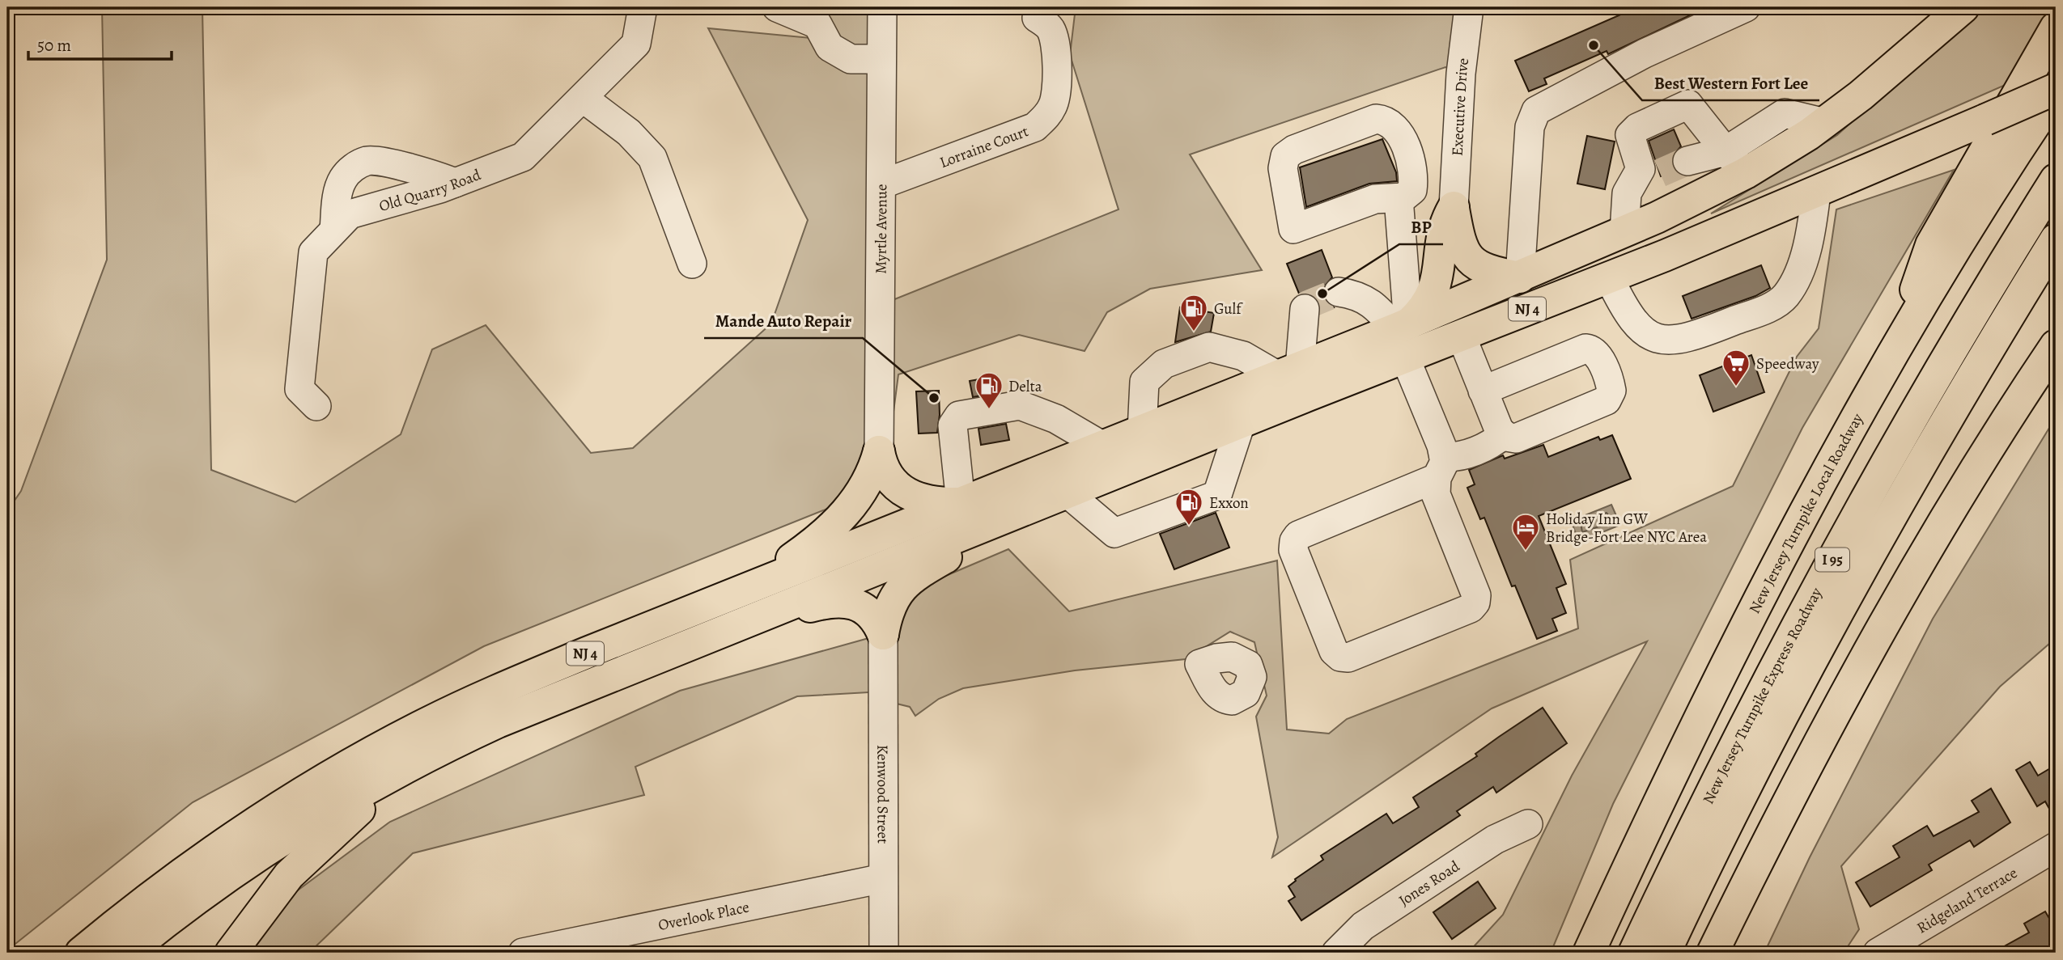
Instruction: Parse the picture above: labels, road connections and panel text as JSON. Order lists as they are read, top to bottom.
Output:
{
  "streets": {
    "highway": [
      "NJ 4",
      "New Jersey Turnpike Local Roadway",
      "I 95",
      "New Jersey Turnpike Express Roadway"
    ],
    "street": [
      "Executive Drive",
      "Lorraine Court",
      "Old Quarry Road",
      "Myrtle Avenue",
      "Kenwood Street",
      "Jones Road",
      "Ridgeland Terrace",
      "Overlook Place"
    ]
  },
  "crossings": [
    ["Lorraine Court", "Myrtle Avenue"],
    ["Kenwood Street", "Overlook Place"]
  ],
  "places": {
    "other": ["Best Western Fort Lee", "BP", "Mande Auto Repair"],
    "fuel station": ["Gulf", "Delta", "Exxon"],
    "supermarket": ["Speedway"],
    "hotel": ["Holiday Inn GW Bridge-Fort Lee NYC Area"]
  },
  "scale_bar": "50 m"
}
